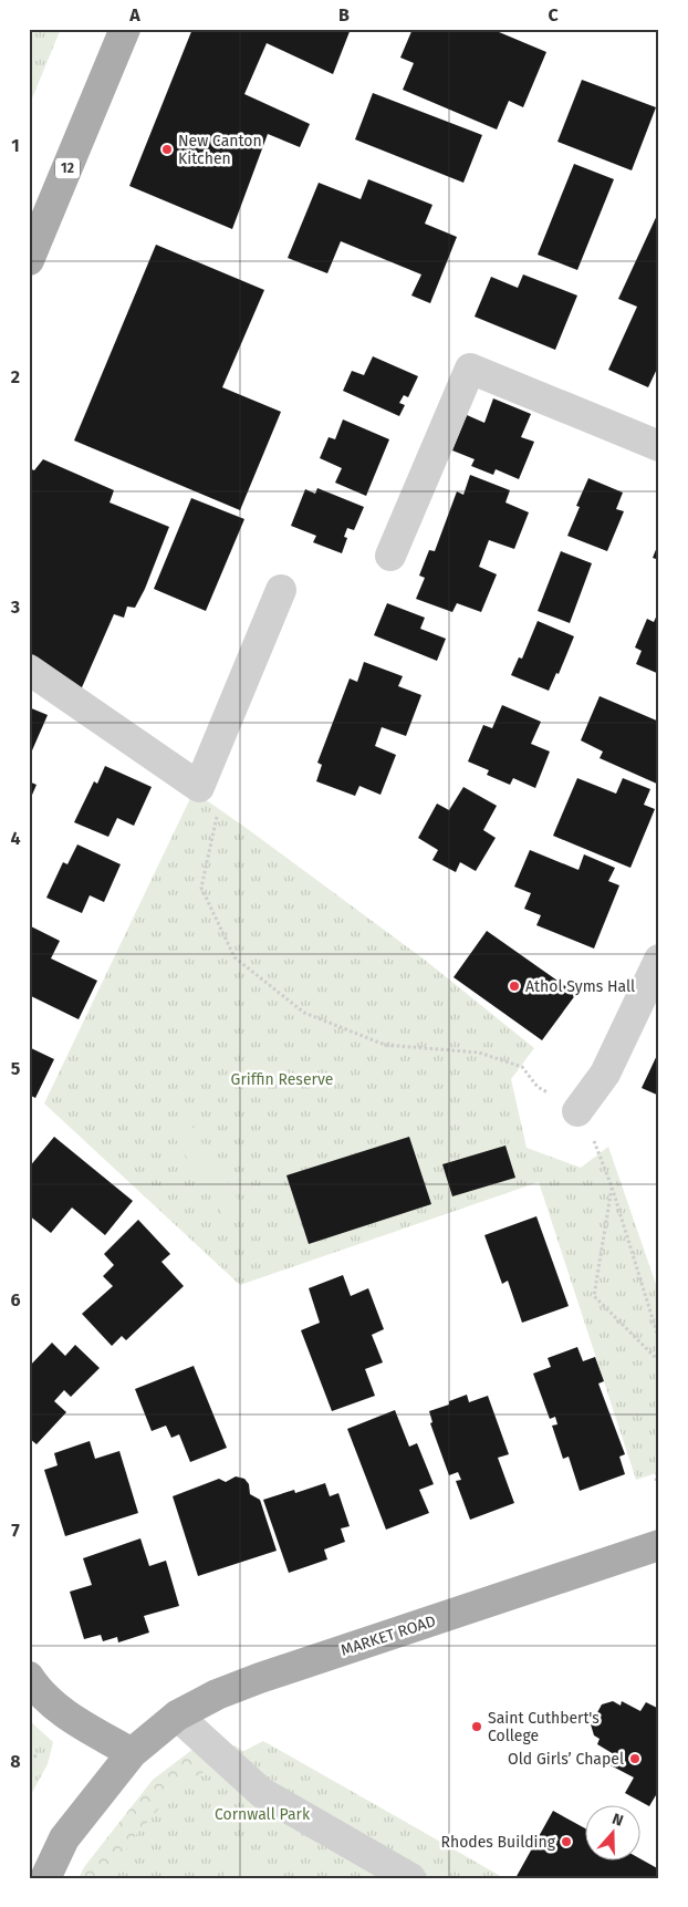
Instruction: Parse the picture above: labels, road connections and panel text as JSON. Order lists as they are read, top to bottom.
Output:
{
  "streets": {
    "main road": ["12", "MARKET ROAD"]
  },
  "parks": ["Griffin Reserve", "Cornwall Park"],
  "places": [
    "New Canton Kitchen",
    "Athol Syms Hall",
    "Saint Cuthbert's College",
    "Old Girls’ Chapel",
    "Rhodes Building"
  ],
  "north": "top",
  "grid": {
    "columns": ["A", "B", "C"],
    "rows": [
      "1",
      "2",
      "3",
      "4",
      "5",
      "6",
      "7",
      "8"
    ]
  }
}
